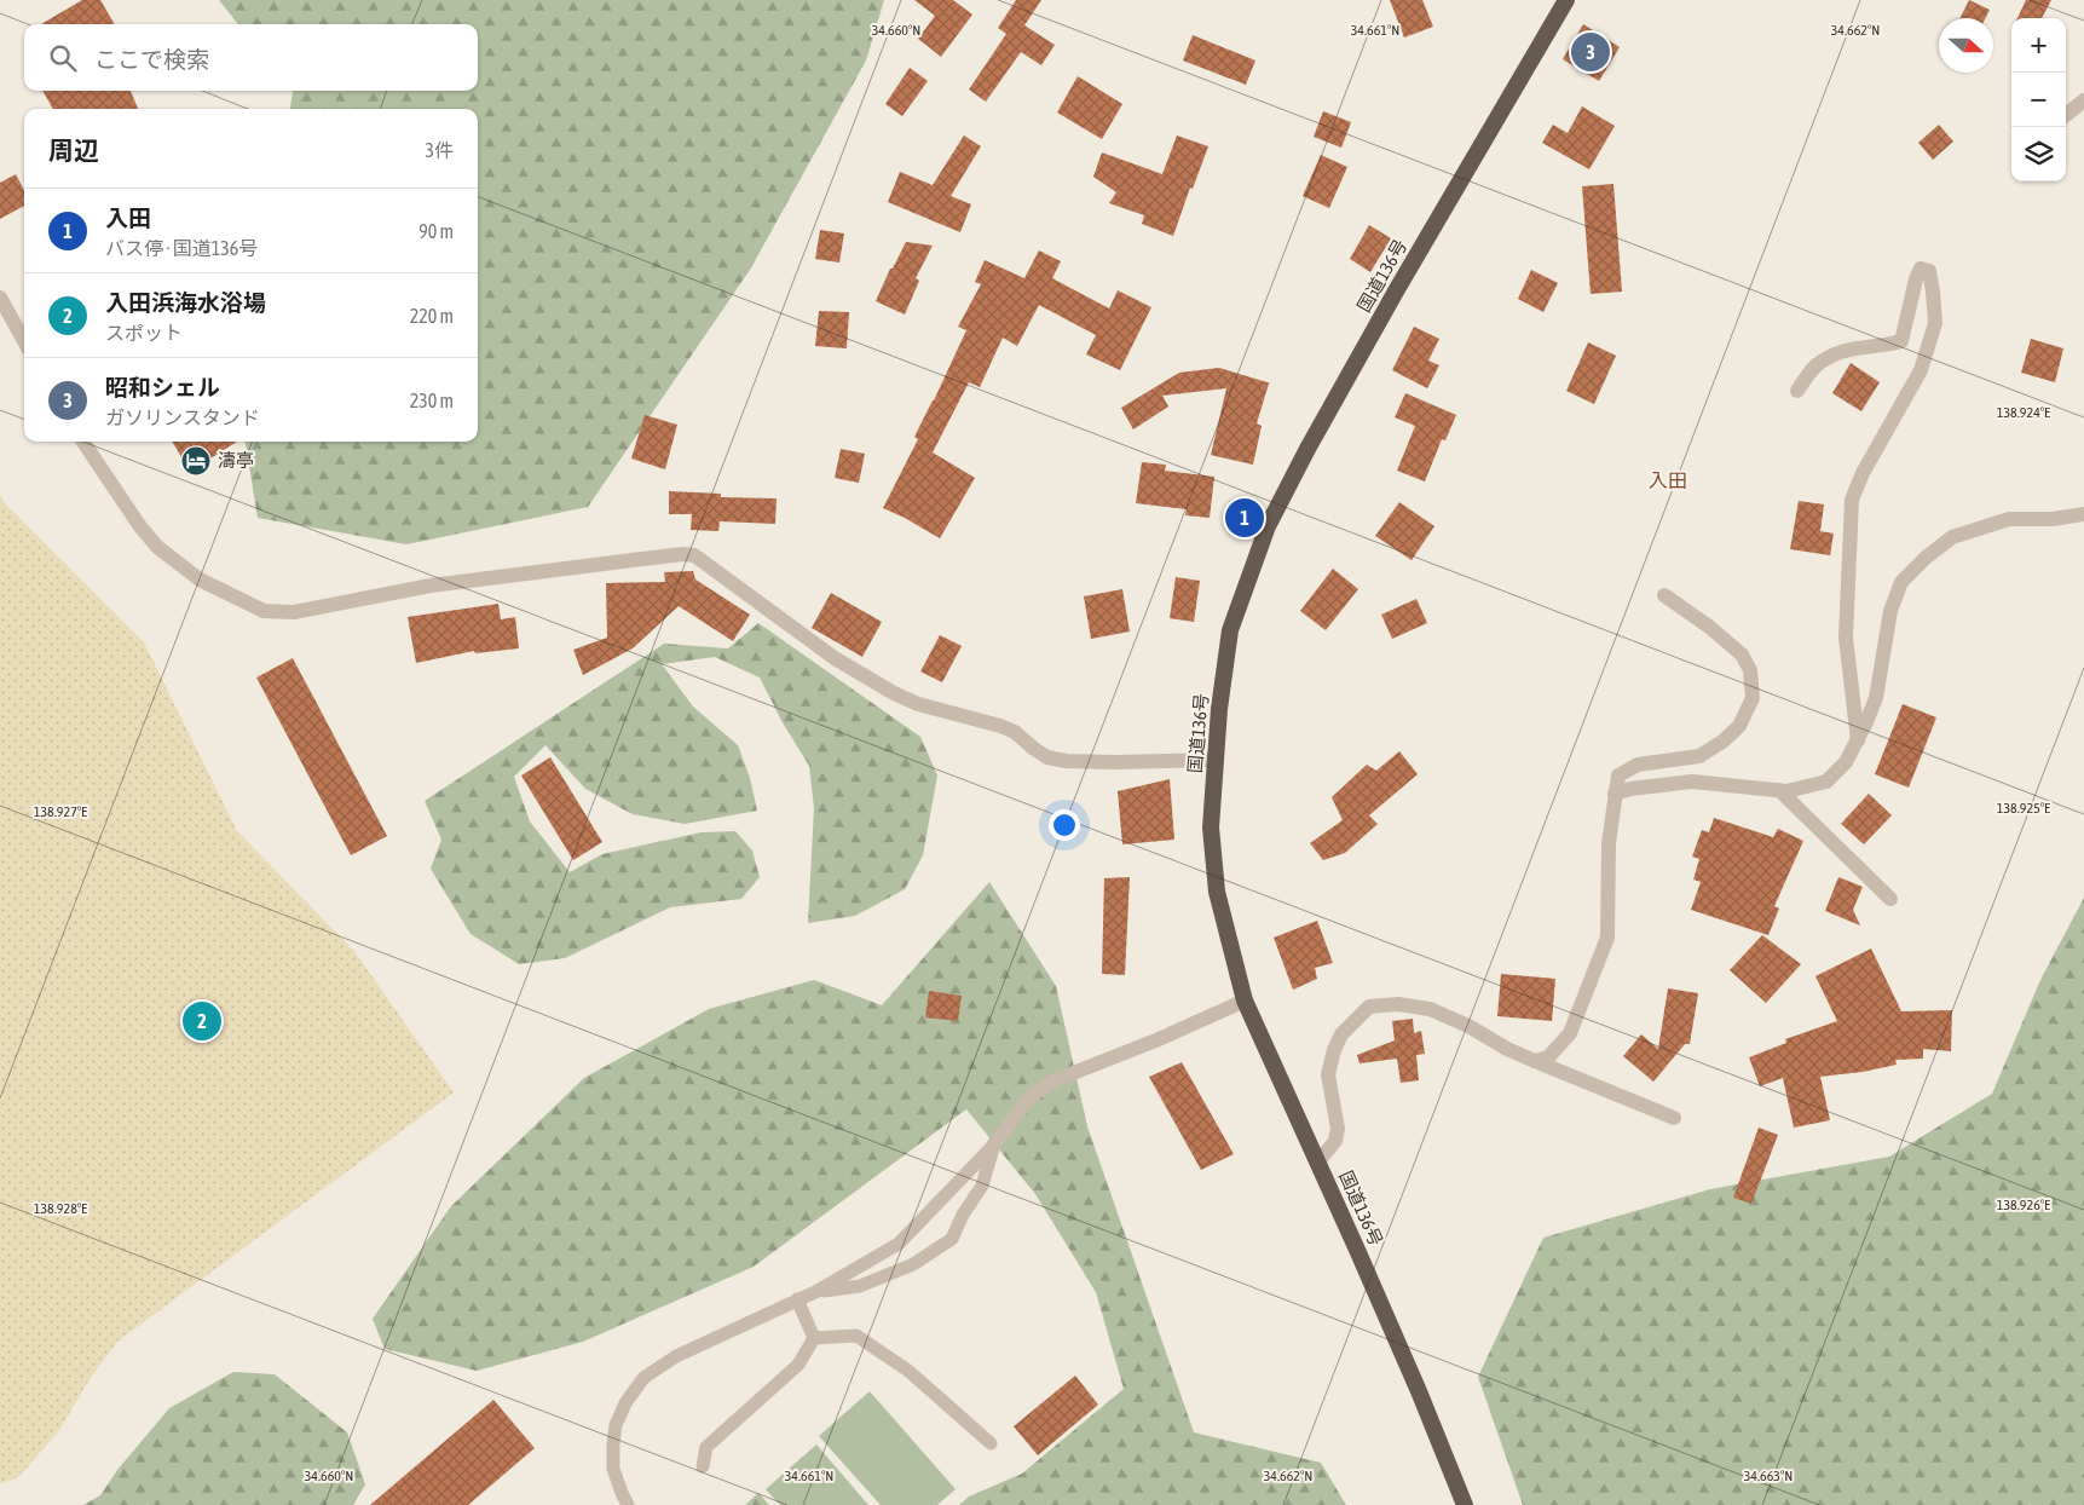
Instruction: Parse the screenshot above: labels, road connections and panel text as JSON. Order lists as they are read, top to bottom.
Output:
{
  "streets": {
    "highway": ["国道136号"]
  },
  "districts": ["入田"],
  "places": {
    "hotel": ["濤亭"]
  },
  "north": "right",
  "page": {
    "map_buttons": ["+", "−"],
    "search": "ここで検索",
    "pins": ["3", "1", "2"],
    "heading": ["周辺", "3件"],
    "list": [
      {
        "mark": "1",
        "name": "入田",
        "note": "バス停 · 国道136号",
        "value": "90 m"
      },
      {
        "mark": "2",
        "name": "入田浜海水浴場",
        "note": "スポット",
        "value": "220 m"
      },
      {
        "mark": "3",
        "name": "昭和シェル",
        "note": "ガソリンスタンド",
        "value": "230 m"
      }
    ]
  },
  "coordinates": [
    "34.660°N",
    "34.661°N",
    "34.662°N",
    "138.924°E",
    "138.925°E",
    "138.927°E",
    "138.926°E",
    "138.928°E",
    "34.663°N"
  ]
}
